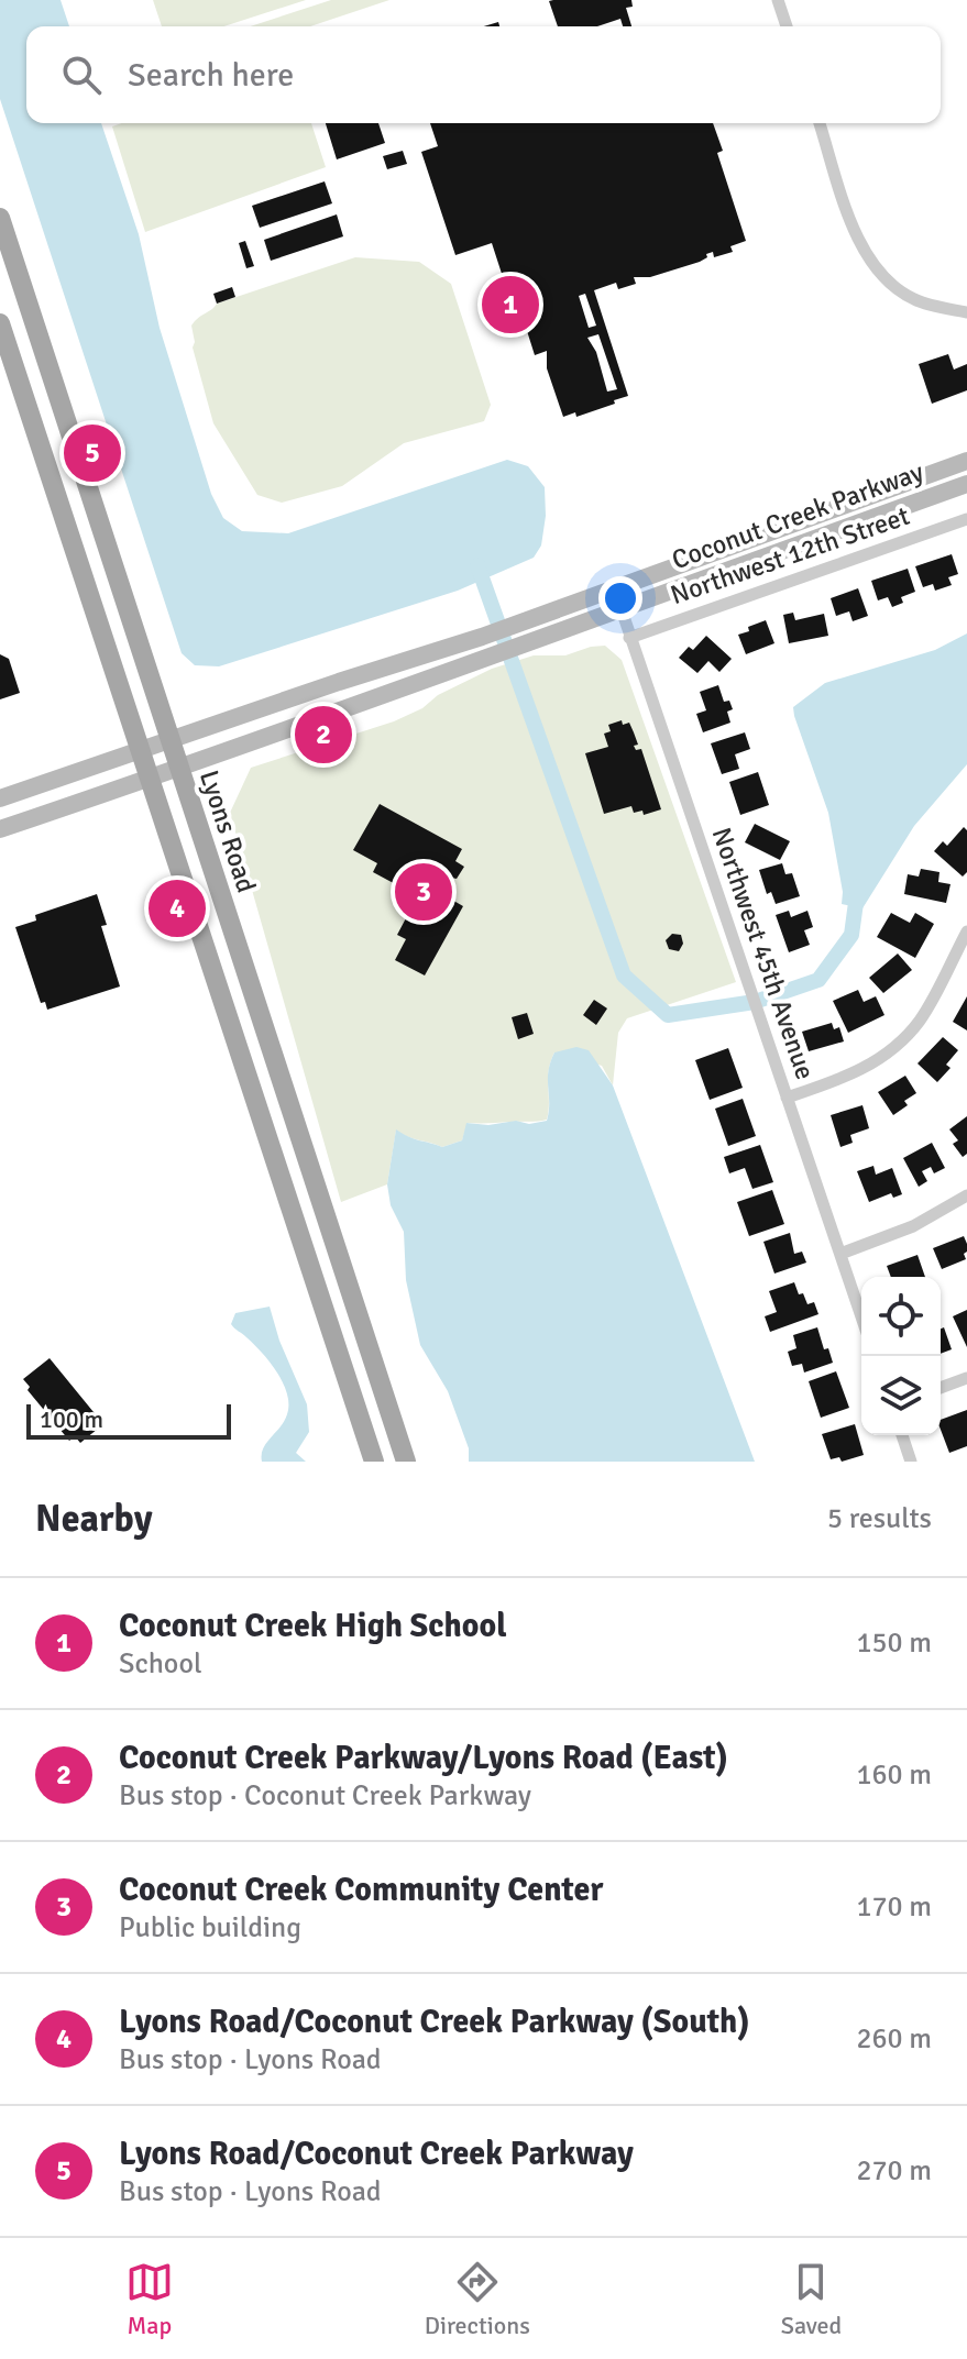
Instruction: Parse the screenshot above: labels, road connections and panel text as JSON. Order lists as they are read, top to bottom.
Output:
{
  "streets": {
    "main road": ["Coconut Creek Parkway", "Lyons Road"],
    "street": ["Northwest 12th Street", "Northwest 45th Avenue"]
  },
  "crossings": [
    ["Coconut Creek Parkway", "Lyons Road"],
    ["Coconut Creek Parkway", "Northwest 45th Avenue"],
    ["Northwest 12th Street", "Northwest 45th Avenue"]
  ],
  "scale_bar": "100 m",
  "page": {
    "search": "Search here",
    "pins": [
      "1",
      "5",
      "2",
      "3",
      "4"
    ],
    "scale": "100 m",
    "heading": ["Nearby", "5 results"],
    "list": [
      {
        "mark": "1",
        "name": "Coconut Creek High School",
        "note": "School",
        "value": "150 m"
      },
      {
        "mark": "2",
        "name": "Coconut Creek Parkway/Lyons Road (East)",
        "note": "Bus stop · Coconut Creek Parkway",
        "value": "160 m"
      },
      {
        "mark": "3",
        "name": "Coconut Creek Community Center",
        "note": "Public building",
        "value": "170 m"
      },
      {
        "mark": "4",
        "name": "Lyons Road/Coconut Creek Parkway (South)",
        "note": "Bus stop · Lyons Road",
        "value": "260 m"
      },
      {
        "mark": "5",
        "name": "Lyons Road/Coconut Creek Parkway",
        "note": "Bus stop · Lyons Road",
        "value": "270 m"
      }
    ],
    "nav": ["Map", "Directions", "Saved"]
  }
}
